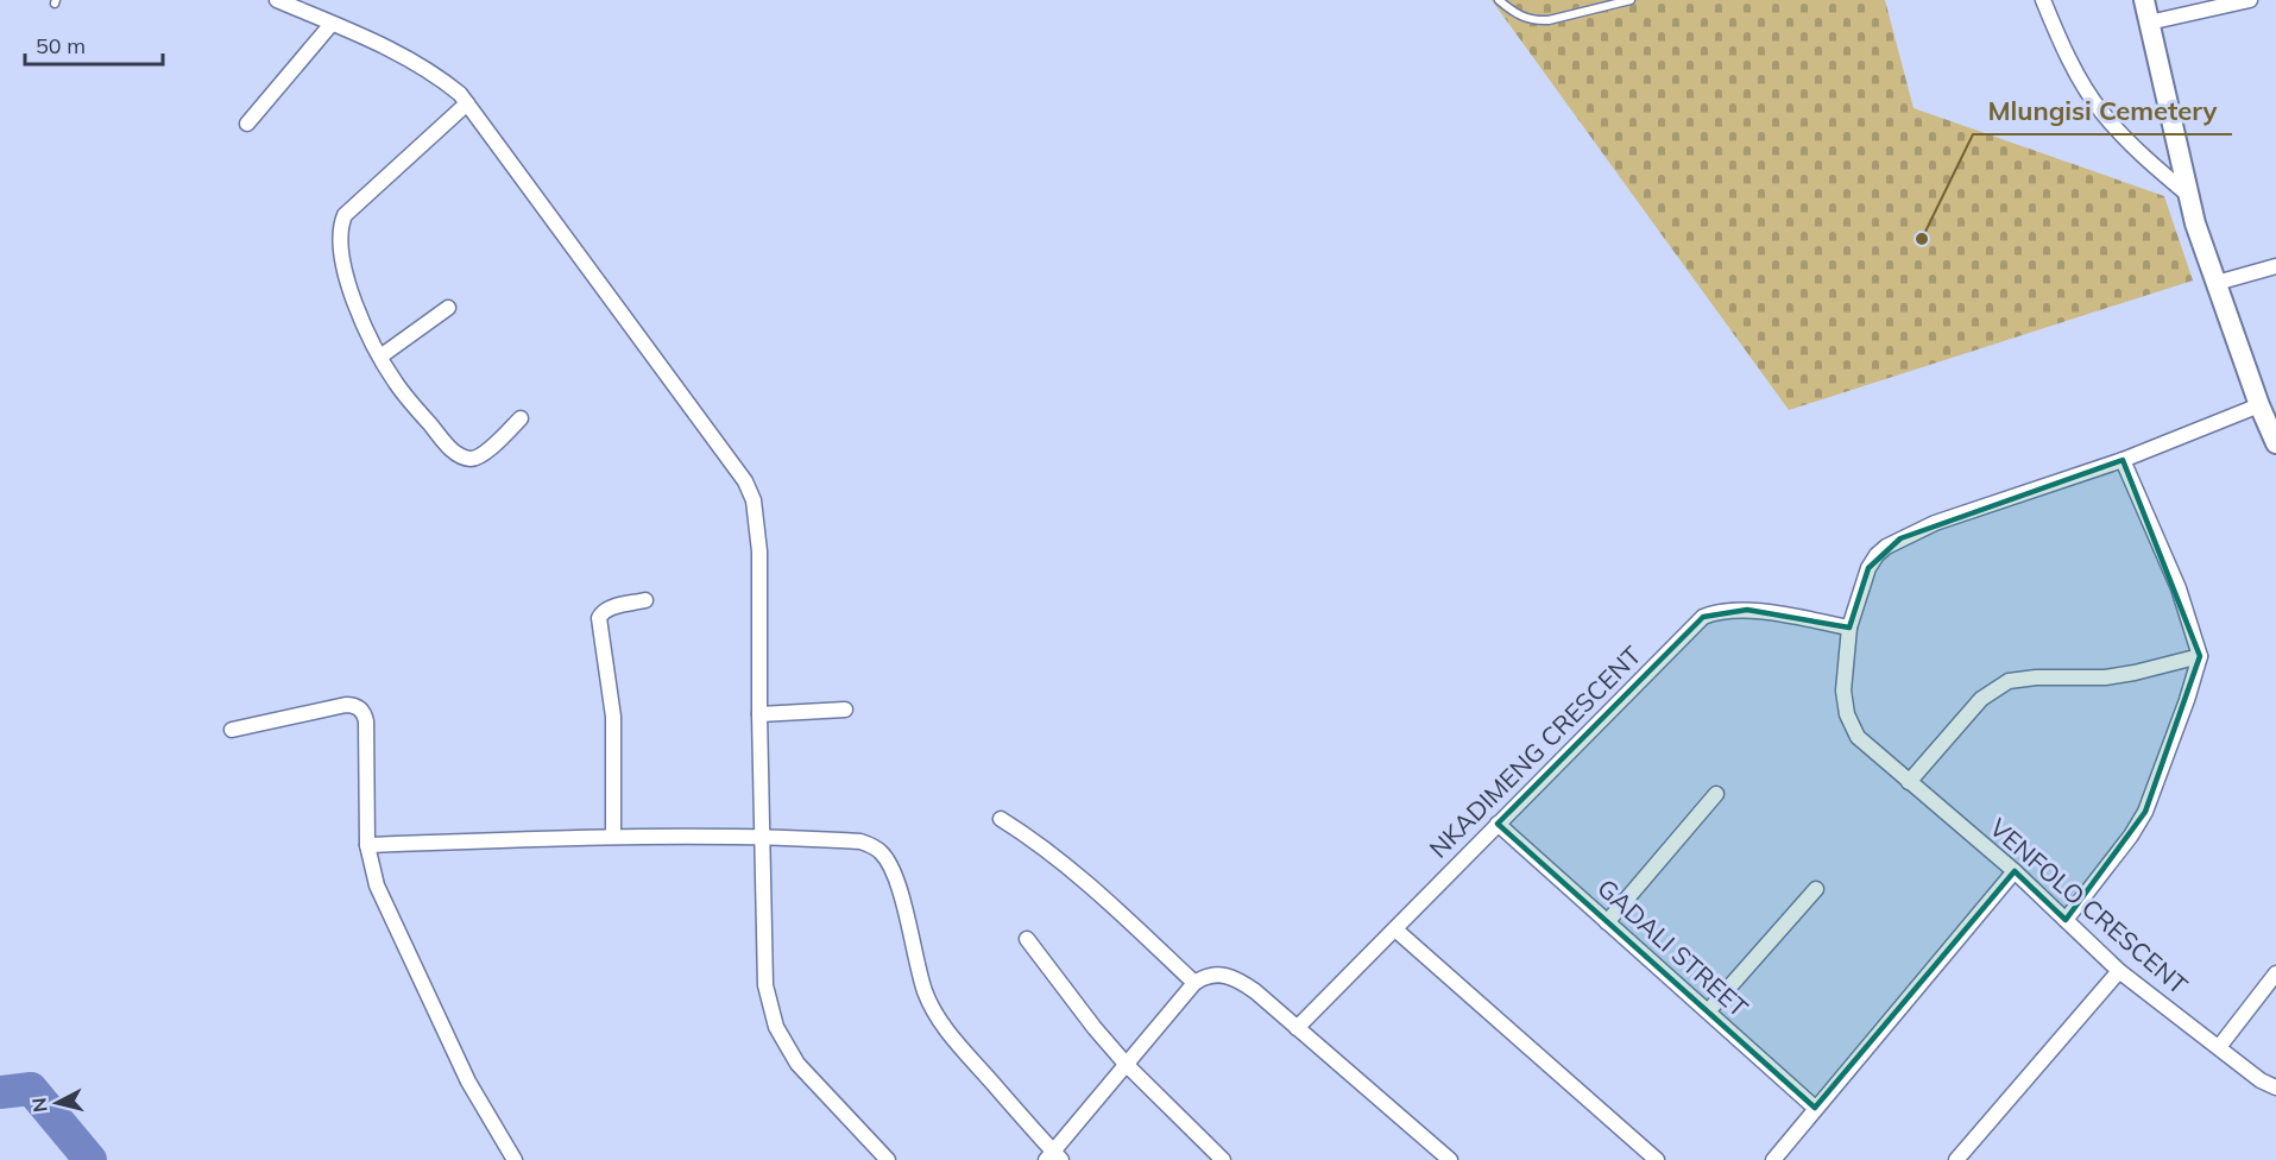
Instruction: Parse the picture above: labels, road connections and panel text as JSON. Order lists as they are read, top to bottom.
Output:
{
  "streets": {
    "street": ["NKADIMENG CRESCENT", "VENFOLO CRESCENT", "GADALI STREET"]
  },
  "crossings": [
    ["NKADIMENG CRESCENT", "VENFOLO CRESCENT"],
    ["NKADIMENG CRESCENT", "GADALI STREET"]
  ],
  "places": ["Mlungisi Cemetery"],
  "scale_bar": "50 m",
  "north": "left"
}
